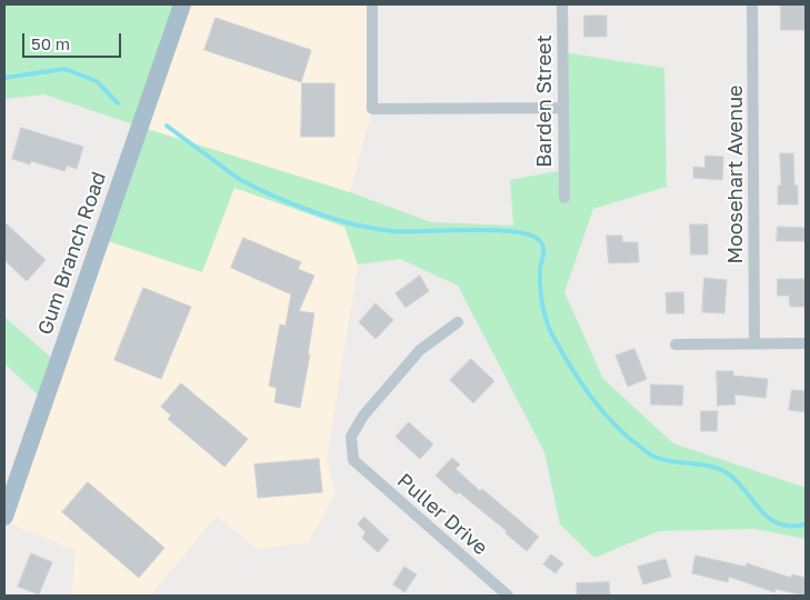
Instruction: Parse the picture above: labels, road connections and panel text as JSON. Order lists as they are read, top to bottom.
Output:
{
  "streets": {
    "main road": ["Gum Branch Road"],
    "street": ["Barden Street", "Moosehart Avenue", "Puller Drive"]
  },
  "scale_bar": "50 m"
}
